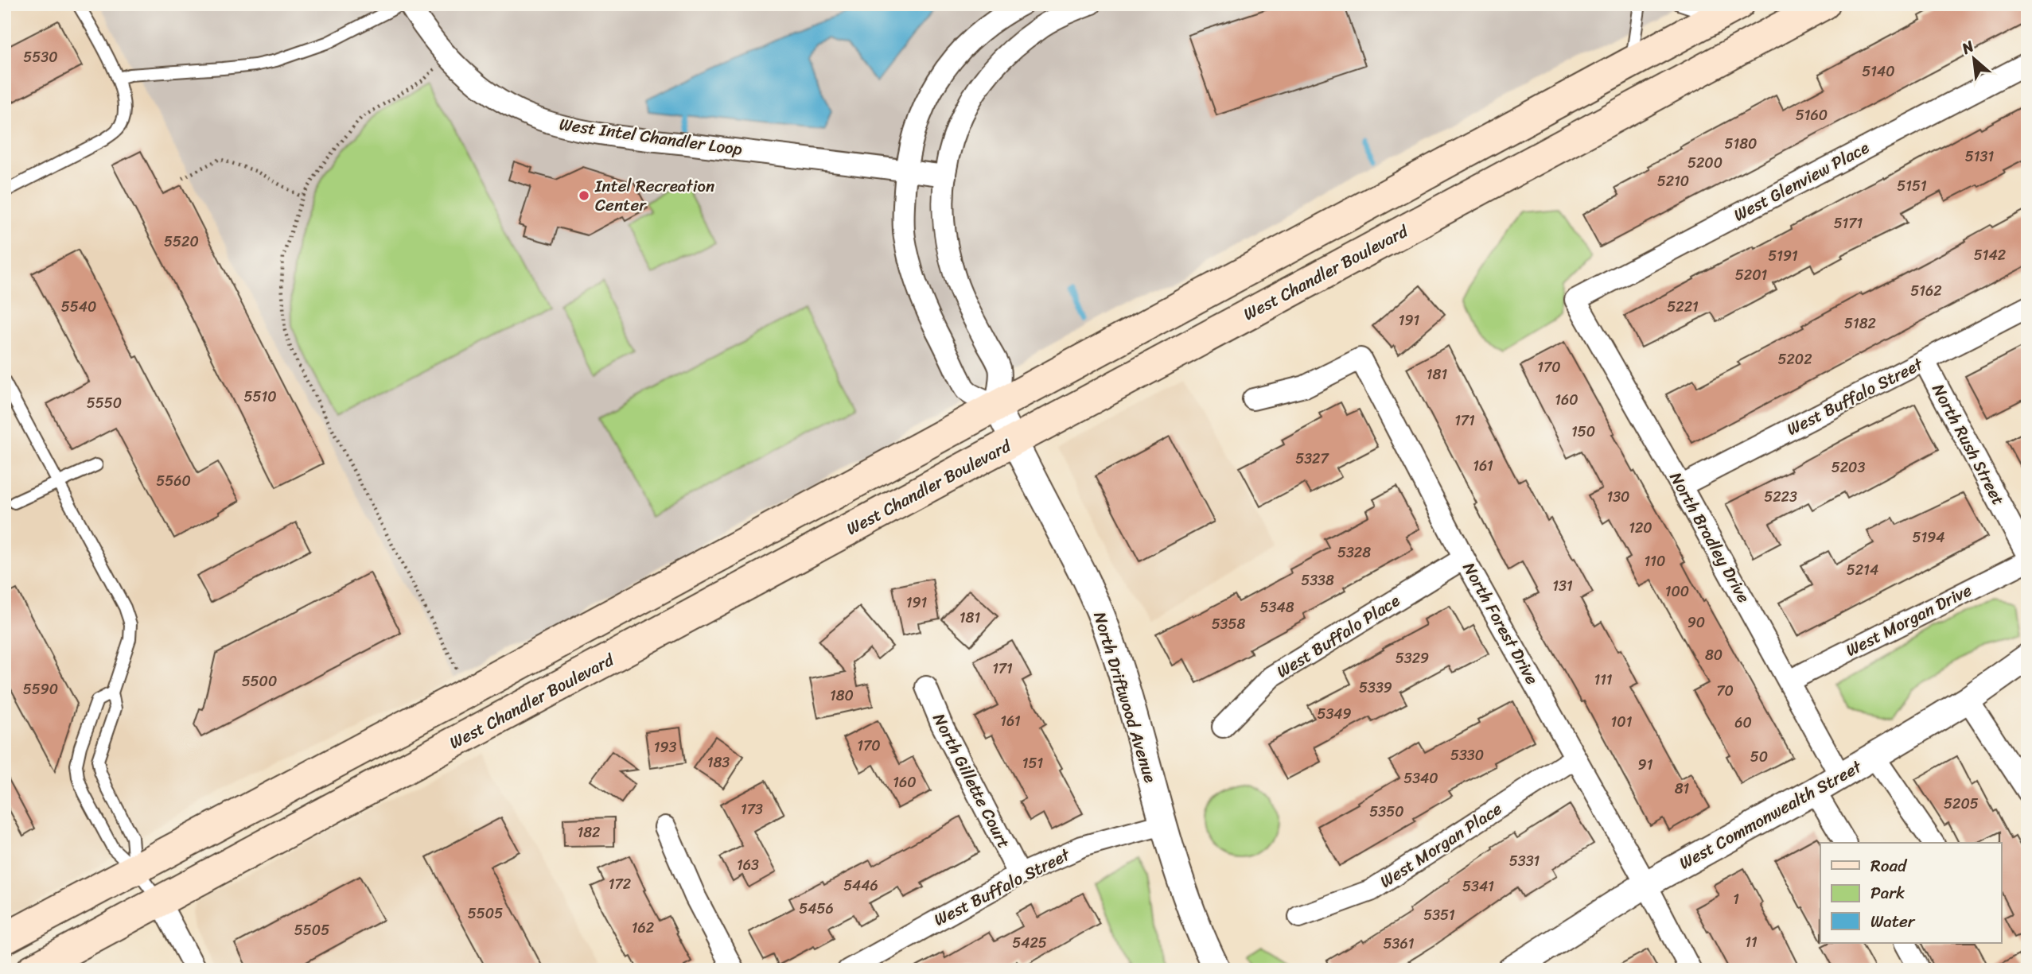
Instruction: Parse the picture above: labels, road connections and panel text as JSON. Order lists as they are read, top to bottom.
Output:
{
  "streets": {
    "main road": ["West Chandler Boulevard"],
    "street": [
      "West Intel Chandler Loop",
      "West Glenview Place",
      "West Buffalo Street",
      "North Rush Street",
      "North Bradley Drive",
      "West Morgan Drive",
      "North Forest Drive",
      "West Buffalo Place",
      "North Driftwood Avenue",
      "North Gillette Court",
      "West Commonwealth Street",
      "West Morgan Place"
    ]
  },
  "crossings": [
    ["West Glenview Place", "North Bradley Drive"],
    ["West Chandler Boulevard", "North Driftwood Avenue"],
    ["West Buffalo Street", "North Rush Street"],
    ["West Buffalo Street", "North Bradley Drive"],
    ["West Buffalo Street", "North Driftwood Avenue"],
    ["West Buffalo Street", "North Gillette Court"],
    ["North Bradley Drive", "West Morgan Drive"],
    ["North Bradley Drive", "West Commonwealth Street"],
    ["North Forest Drive", "West Buffalo Place"],
    ["North Forest Drive", "West Commonwealth Street"],
    ["North Forest Drive", "West Morgan Place"]
  ],
  "places": ["Intel Recreation Center"],
  "house_numbers": [
    "5530",
    "5140",
    "5160",
    "5180",
    "5131",
    "5200",
    "5210",
    "5151",
    "5171",
    "5520",
    "5142",
    "5191",
    "5201",
    "5162",
    "5540",
    "5221",
    "191",
    "5182",
    "5202",
    "170",
    "181",
    "5510",
    "160",
    "5550",
    "171",
    "150",
    "5327",
    "161",
    "5203",
    "5560",
    "130",
    "5223",
    "120",
    "5194",
    "5328",
    "110",
    "5214",
    "5338",
    "131",
    "100",
    "191",
    "5348",
    "181",
    "90",
    "5358",
    "80",
    "5329",
    "171",
    "111",
    "5500",
    "5339",
    "5590",
    "70",
    "180",
    "5349",
    "161",
    "101",
    "60",
    "170",
    "193",
    "5330",
    "50",
    "183",
    "151",
    "91",
    "5340",
    "160",
    "81",
    "5205",
    "173",
    "5350",
    "182",
    "5331",
    "163",
    "172",
    "5446",
    "5341",
    "1",
    "5456",
    "5505",
    "5351",
    "162",
    "5505",
    "11",
    "5425",
    "5361"
  ],
  "legend": ["Road", "Park", "Water"],
  "north": "top left"
}
